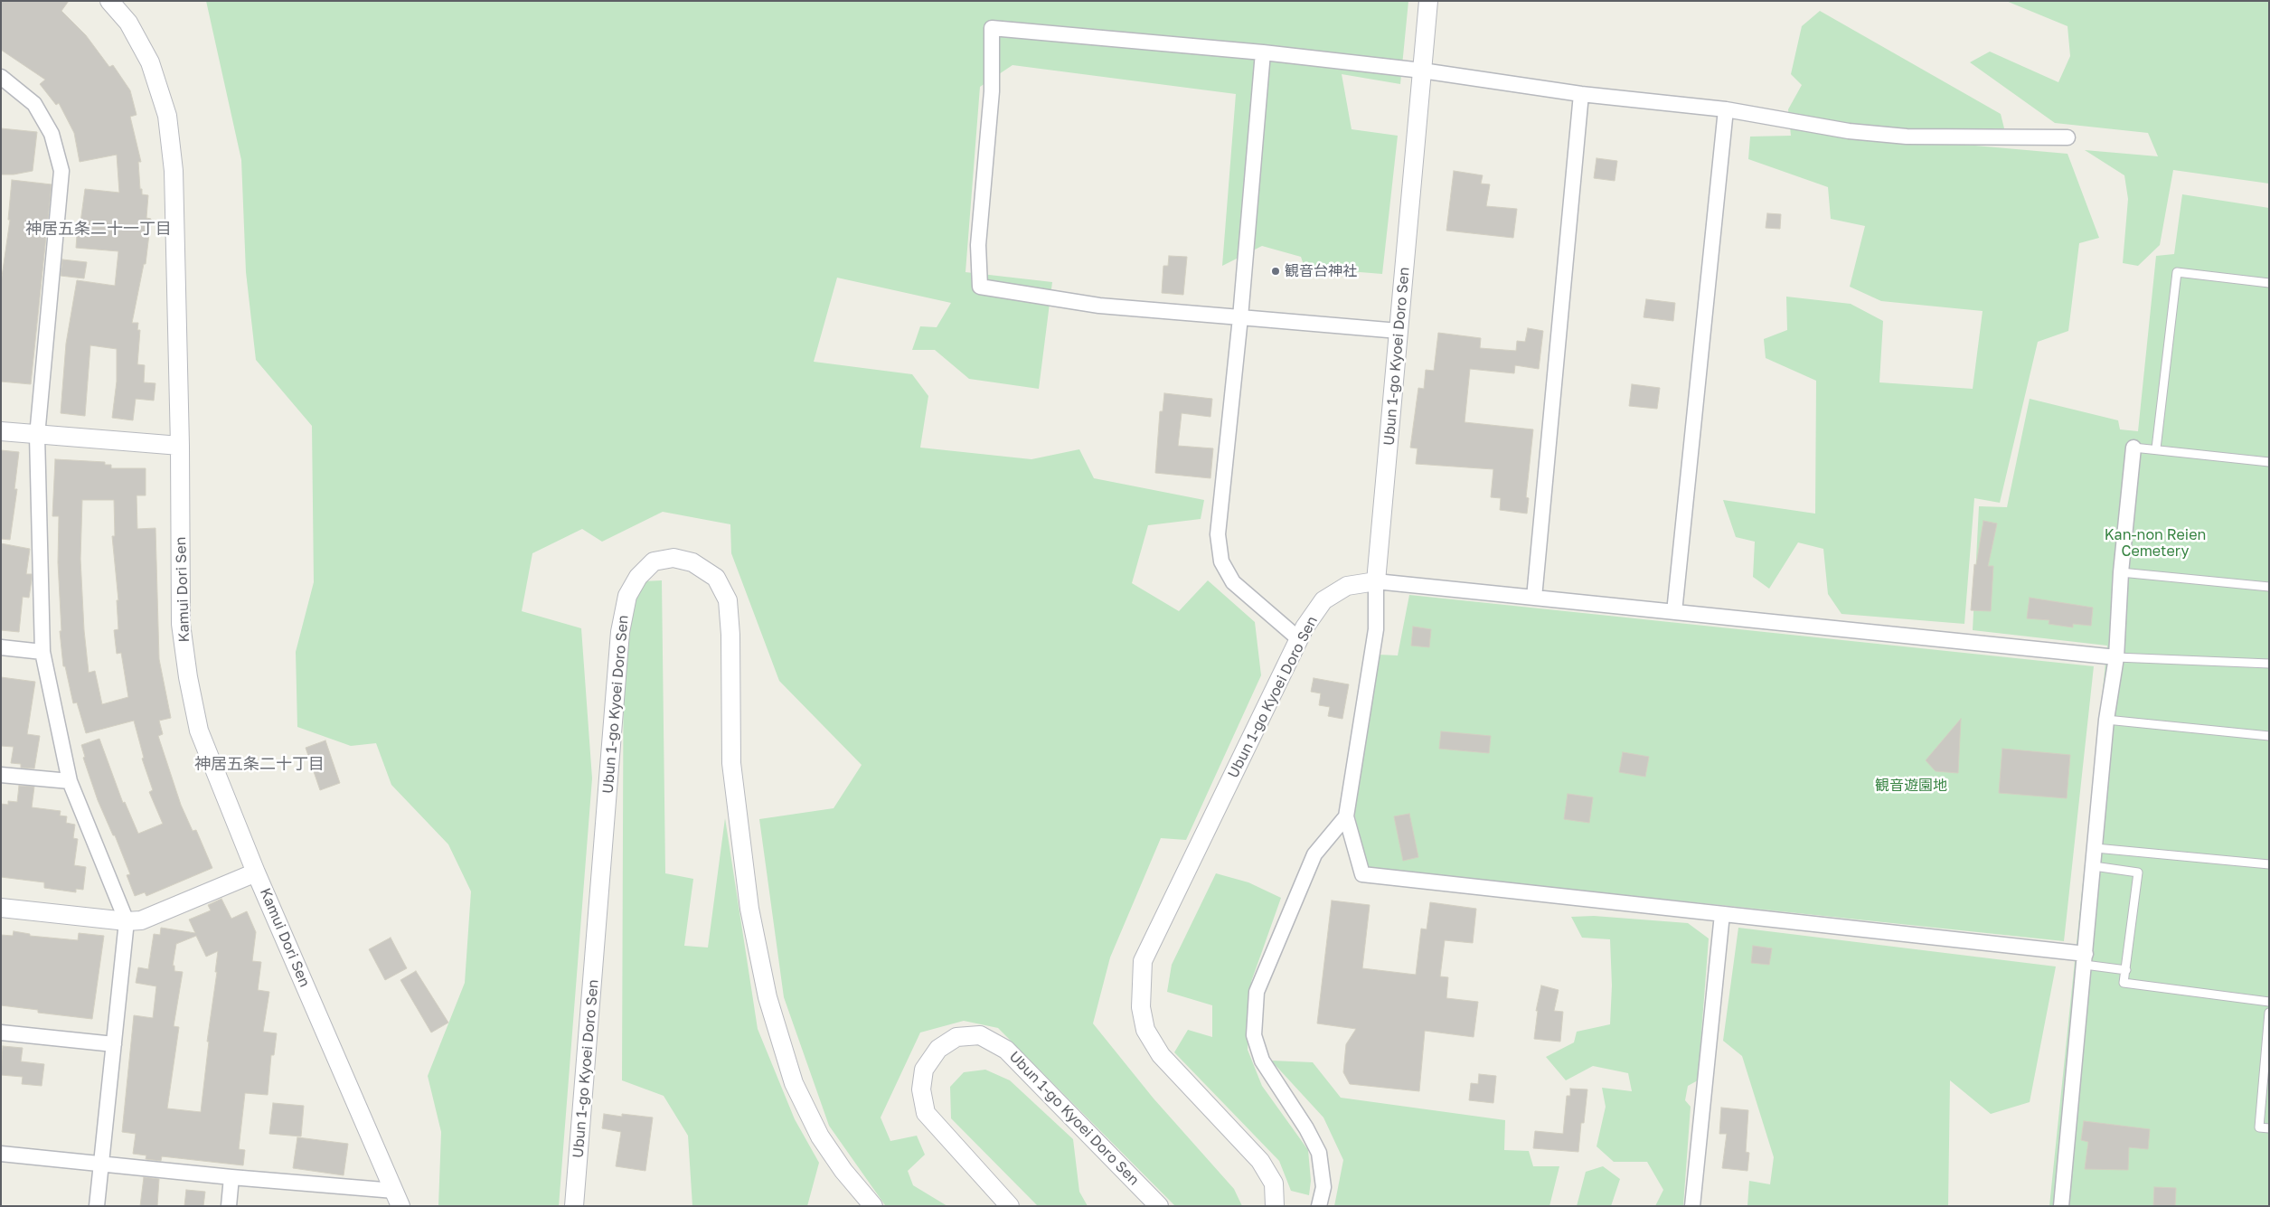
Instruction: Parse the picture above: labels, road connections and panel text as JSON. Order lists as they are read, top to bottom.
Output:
{
  "streets": {
    "street": ["Ubun 1-go Kyoei Doro Sen", "Kamui Dori Sen"]
  },
  "districts": ["神居五条二十一丁目", "神居五条二十丁目"],
  "parks": ["Kan-non Reien Cemetery", "観音遊園地"],
  "places": ["観音台神社"]
}
